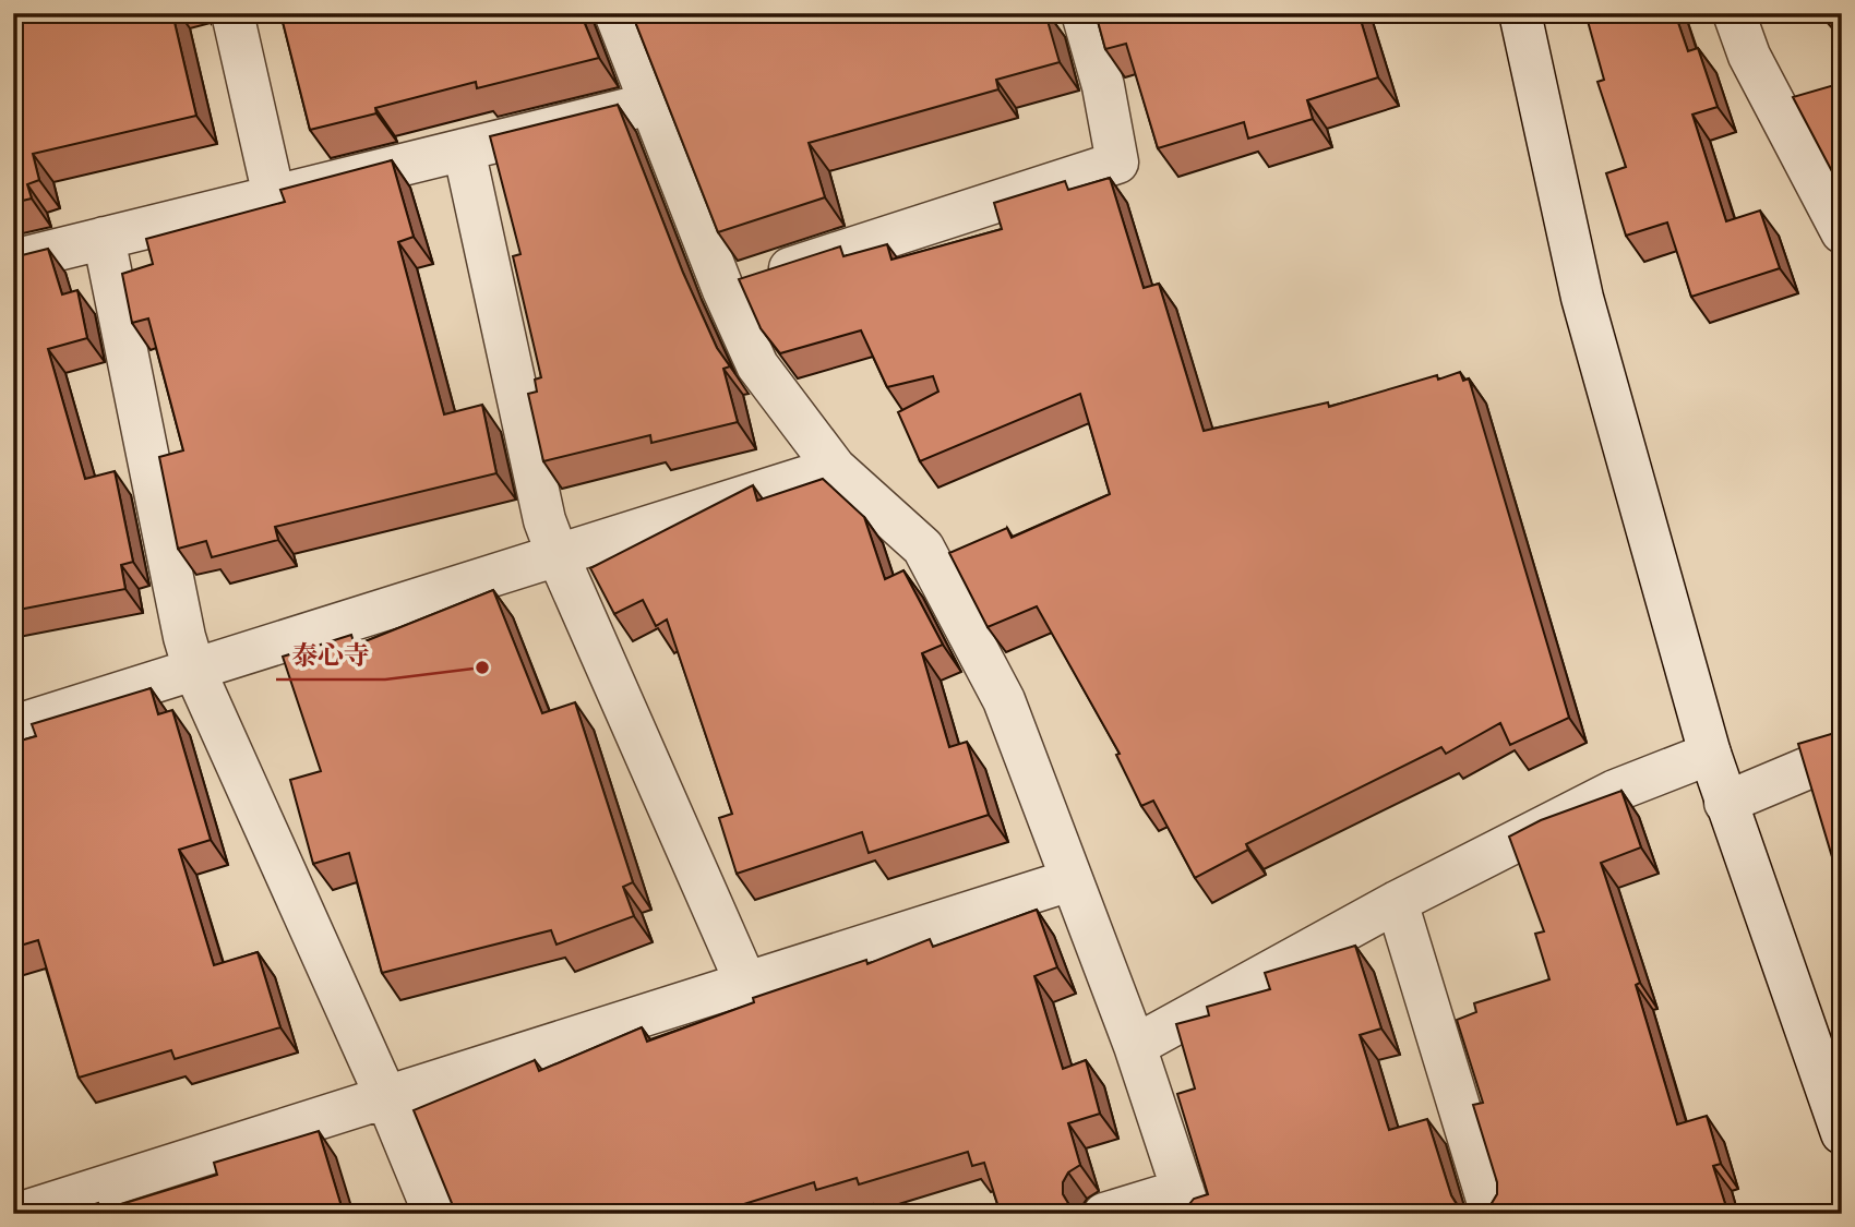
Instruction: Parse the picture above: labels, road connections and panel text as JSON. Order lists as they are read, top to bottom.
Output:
{
  "places": ["泰心寺"]
}
